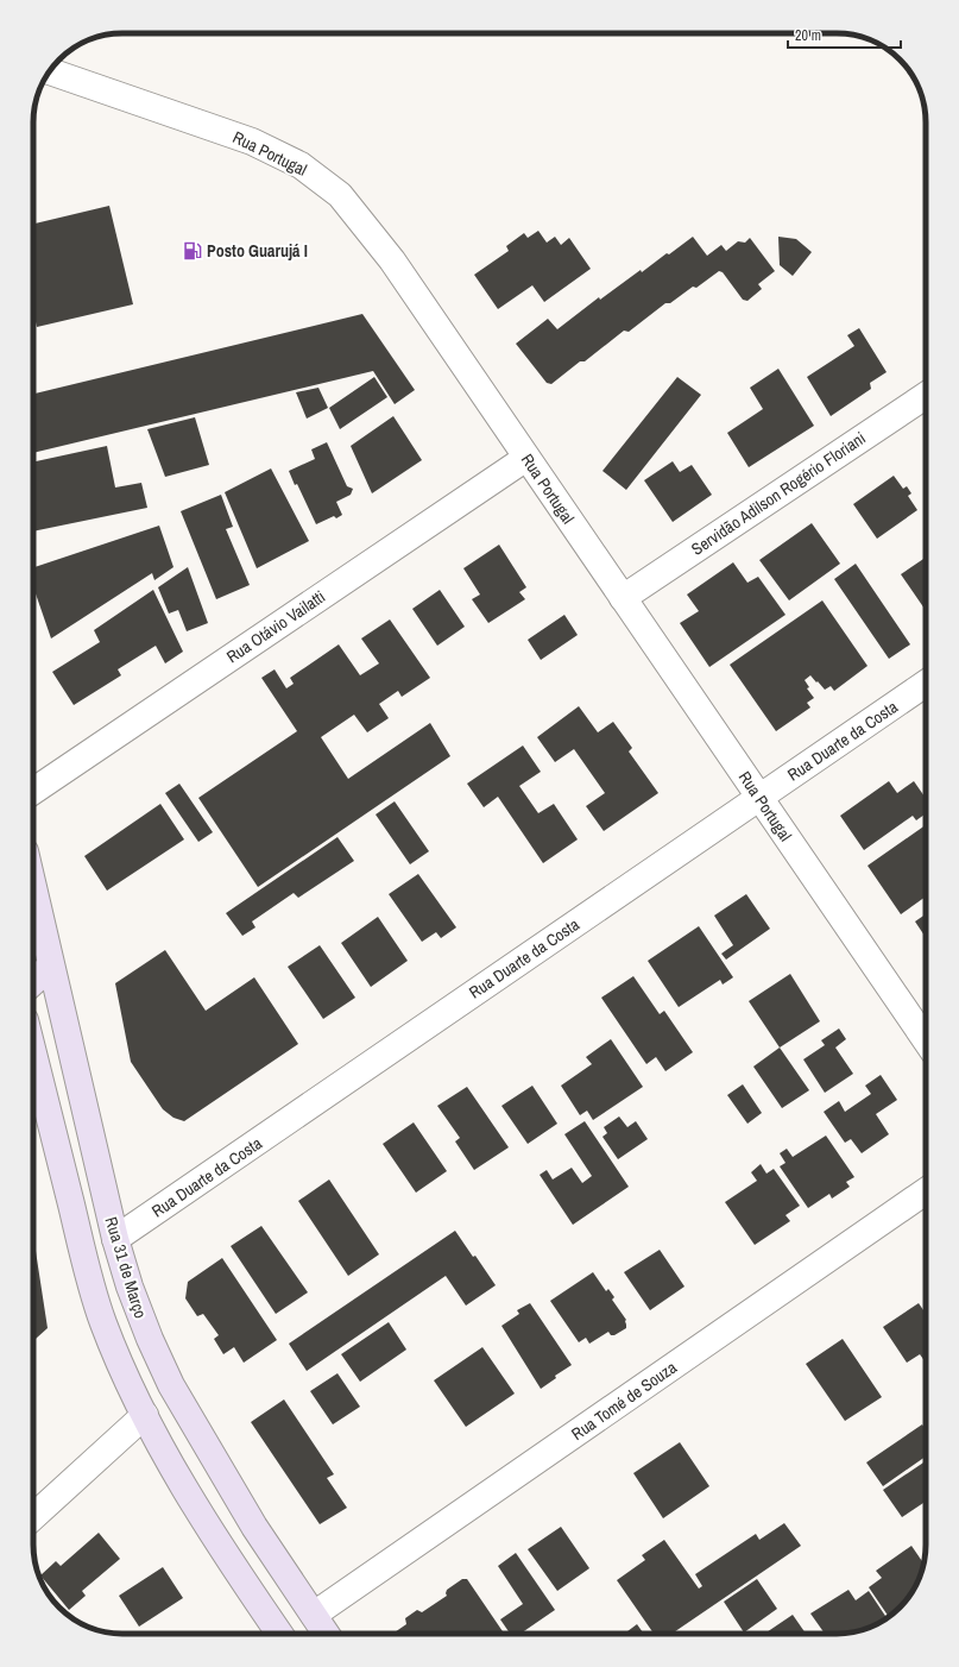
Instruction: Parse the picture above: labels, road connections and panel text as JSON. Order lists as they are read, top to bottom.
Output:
{
  "streets": {
    "main road": ["Rua 31 de Março"],
    "street": [
      "Rua Portugal",
      "Servidão Adilson Rogério Floriani",
      "Rua Otávio Vailatti",
      "Rua Duarte da Costa",
      "Rua Tomé de Souza"
    ]
  },
  "crossings": [
    ["Rua Portugal", "Servidão Adilson Rogério Floriani"],
    ["Rua Portugal", "Rua Otávio Vailatti"],
    ["Rua Portugal", "Rua Duarte da Costa"],
    ["Rua Duarte da Costa", "Rua 31 de Março"],
    ["Rua 31 de Março", "Rua Tomé de Souza"]
  ],
  "places": {
    "fuel station": ["Posto Guarujá I"]
  },
  "scale_bar": "20 m"
}
